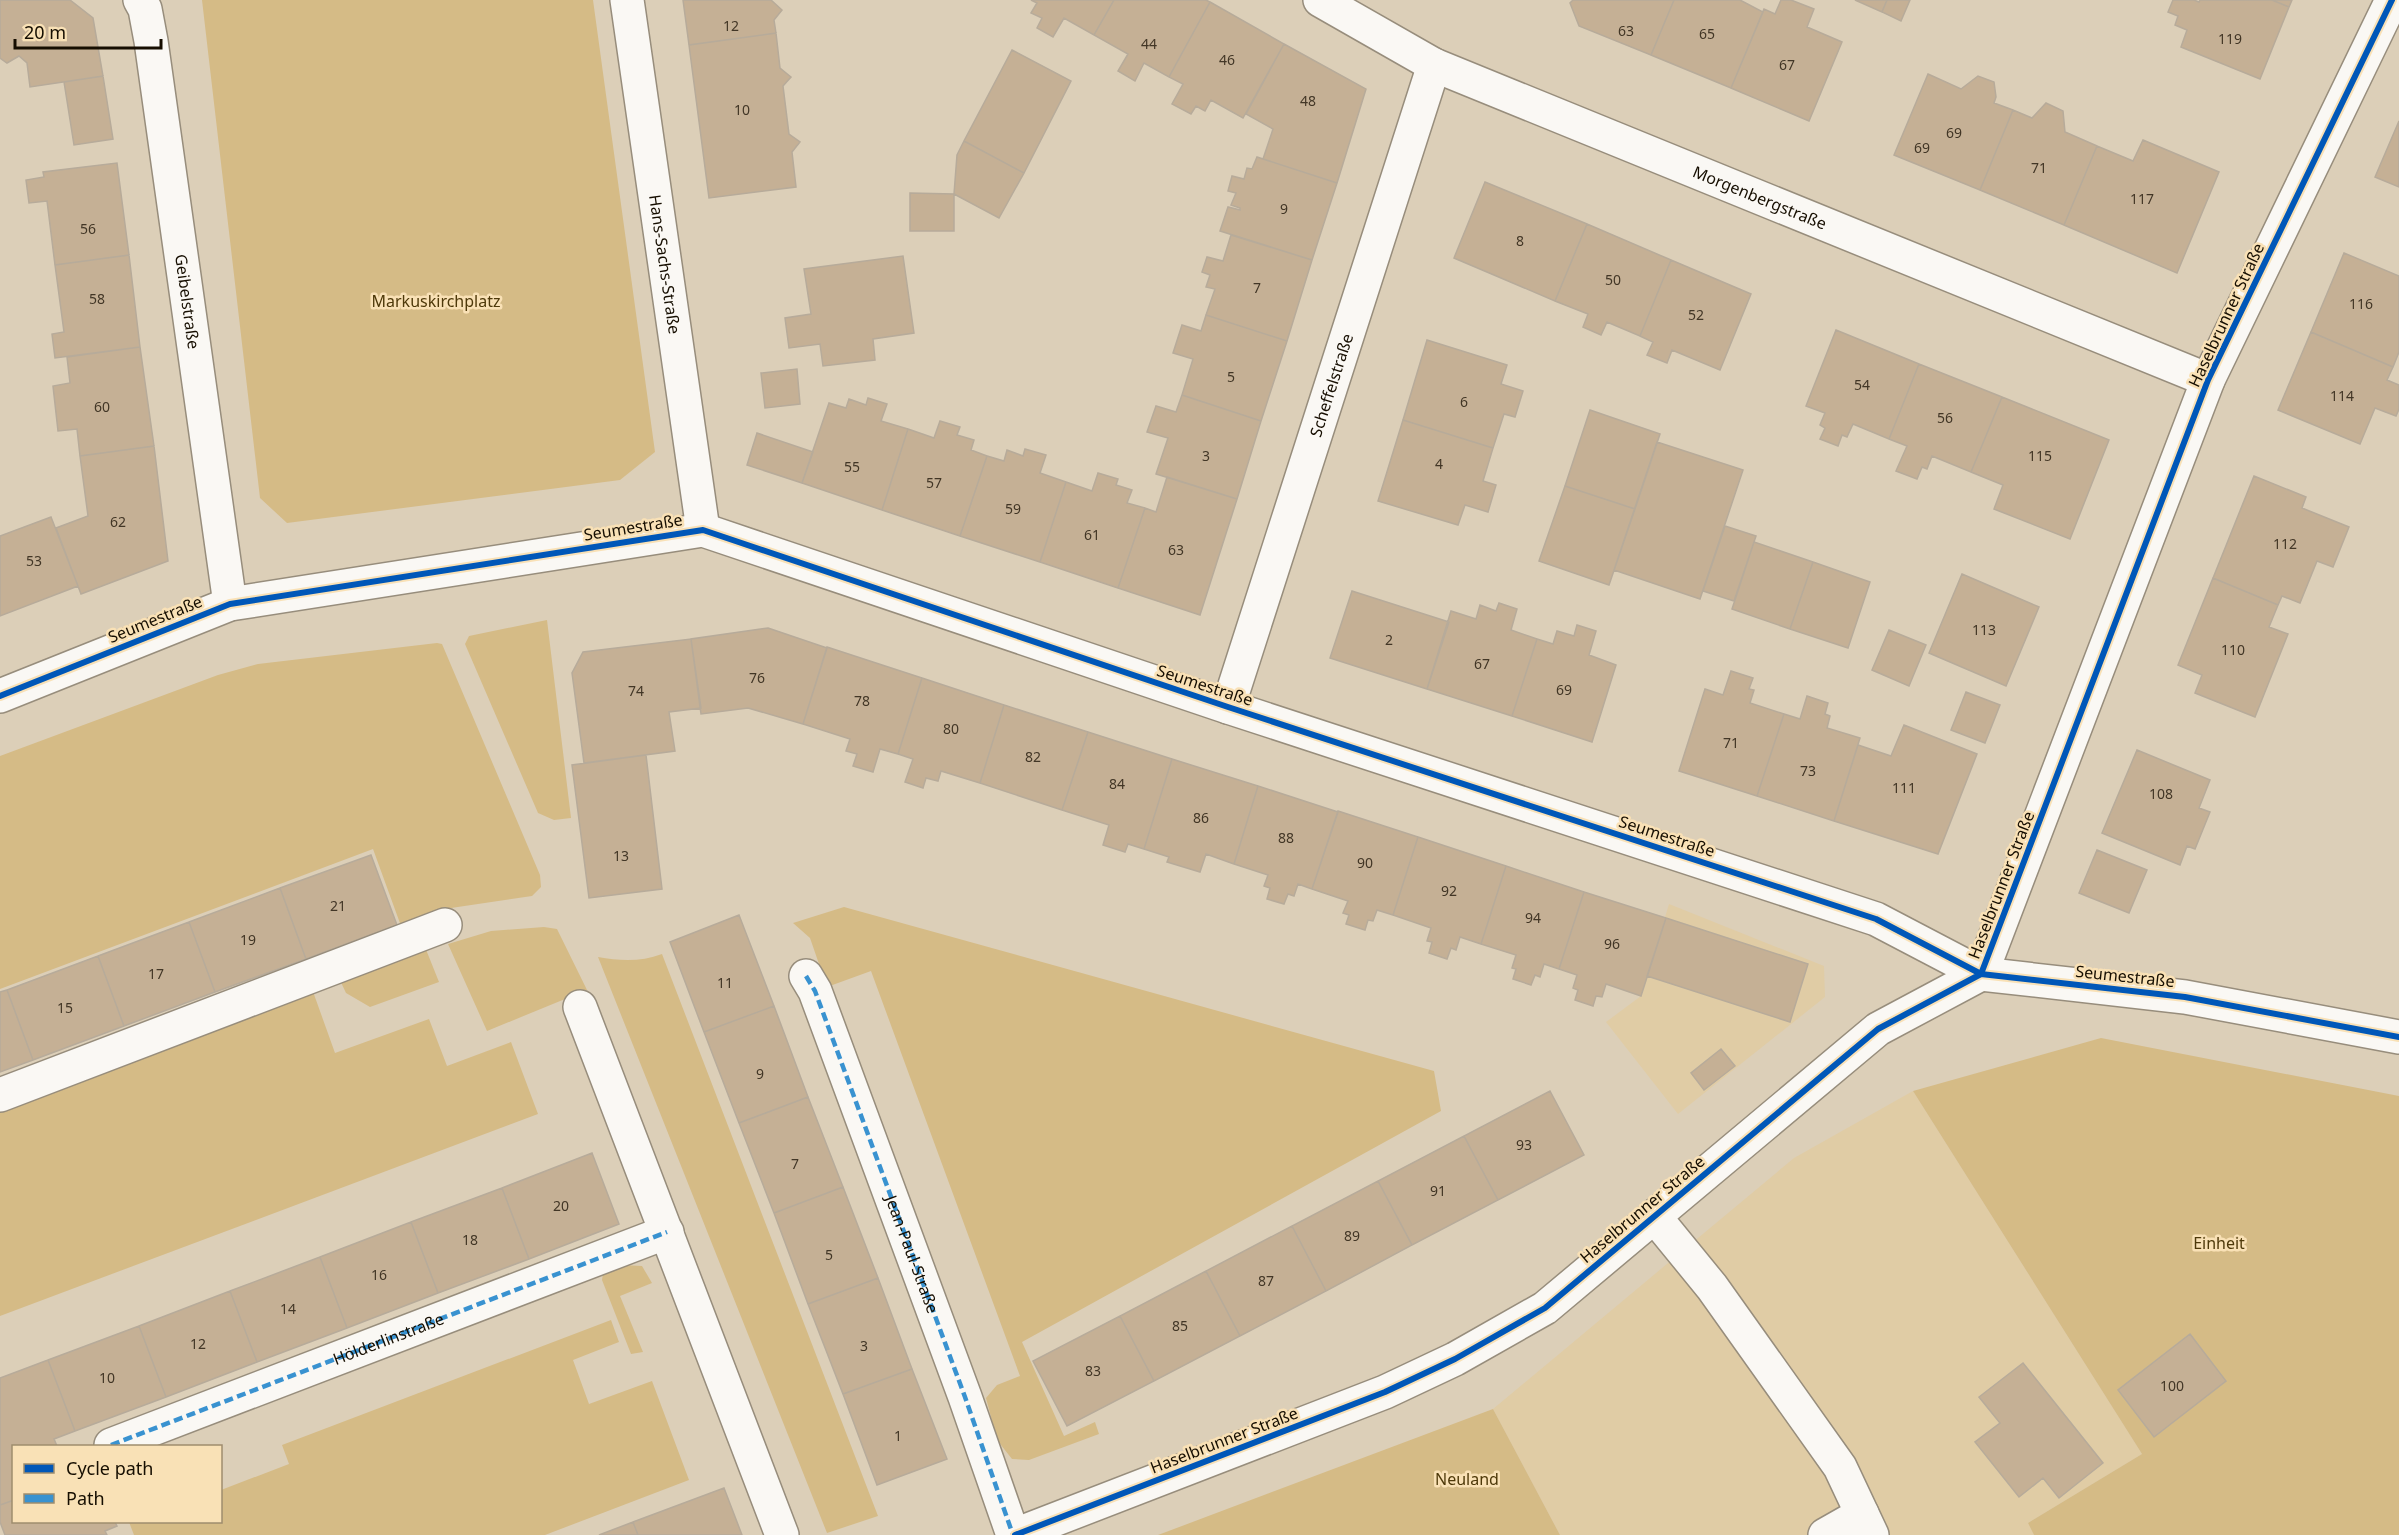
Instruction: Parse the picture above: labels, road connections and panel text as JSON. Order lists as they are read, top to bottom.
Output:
{
  "streets": {
    "street": [
      "Morgenbergstraße",
      "Hans-Sachs-Straße",
      "Geibelstraße",
      "Haselbrunner Straße",
      "Scheffelstraße",
      "Seumestraße",
      "Jean-Paul-Straße",
      "Hölderlinstraße"
    ]
  },
  "crossings": [
    ["Morgenbergstraße", "Haselbrunner Straße"],
    ["Morgenbergstraße", "Scheffelstraße"],
    ["Hans-Sachs-Straße", "Seumestraße"],
    ["Geibelstraße", "Seumestraße"],
    ["Haselbrunner Straße", "Seumestraße"],
    ["Haselbrunner Straße", "Jean-Paul-Straße"],
    ["Scheffelstraße", "Seumestraße"]
  ],
  "parks": ["Markuskirchplatz", "Einheit", "Neuland"],
  "house_numbers": [
    "12",
    "63",
    "65",
    "119",
    "44",
    "46",
    "67",
    "48",
    "10",
    "69",
    "69",
    "71",
    "117",
    "9",
    "56",
    "8",
    "50",
    "7",
    "58",
    "116",
    "52",
    "5",
    "54",
    "114",
    "6",
    "60",
    "56",
    "3",
    "115",
    "4",
    "55",
    "57",
    "59",
    "62",
    "61",
    "112",
    "63",
    "53",
    "113",
    "2",
    "110",
    "67",
    "76",
    "69",
    "74",
    "78",
    "80",
    "71",
    "82",
    "73",
    "84",
    "111",
    "108",
    "86",
    "88",
    "13",
    "90",
    "92",
    "21",
    "94",
    "19",
    "96",
    "17",
    "11",
    "15",
    "9",
    "93",
    "7",
    "91",
    "20",
    "89",
    "18",
    "5",
    "16",
    "87",
    "14",
    "85",
    "12",
    "3",
    "83",
    "10",
    "100",
    "1"
  ],
  "legend": ["Cycle path", "Path"],
  "scale_bar": "20 m"
}
